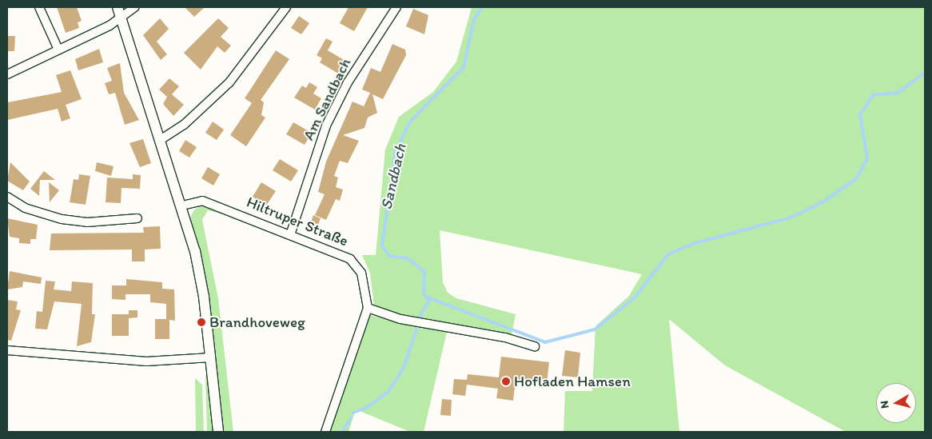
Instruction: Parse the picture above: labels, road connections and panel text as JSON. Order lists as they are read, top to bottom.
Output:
{
  "streets": {
    "street": ["Am Sandbach", "Hiltruper Straße"]
  },
  "crossings": [
    ["Am Sandbach", "Hiltruper Straße"]
  ],
  "water": ["Sandbach"],
  "places": ["Brandhoveweg", "Hofladen Hamsen"],
  "north": "left"
}
